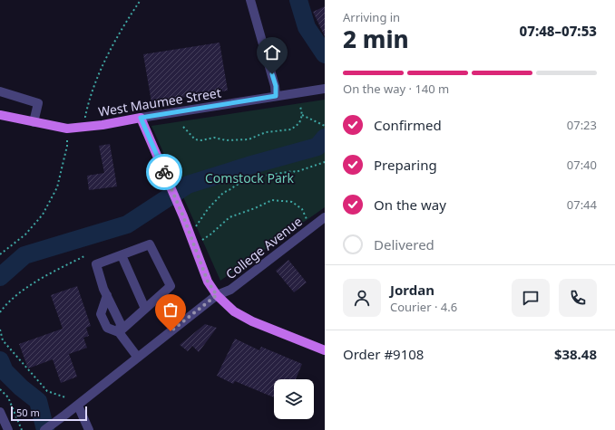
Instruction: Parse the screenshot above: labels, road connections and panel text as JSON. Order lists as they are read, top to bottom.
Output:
{
  "streets": {
    "main road": ["West Maumee Street"],
    "street": ["College Avenue"]
  },
  "parks": ["Comstock Park"],
  "scale_bar": "50 m",
  "page": {
    "heading": ["2 min", "Arriving in", "07:48–07:53"],
    "panel": [
      "Jordan",
      "Courier · 4.6",
      "Order #9108",
      "$38.48"
    ],
    "bar": "On the way · 140 m",
    "list": [
      ["Confirmed", "07:23"],
      ["Preparing", "07:40"],
      ["On the way", "07:44"],
      "Delivered"
    ],
    "scale": "50 m"
  }
}
